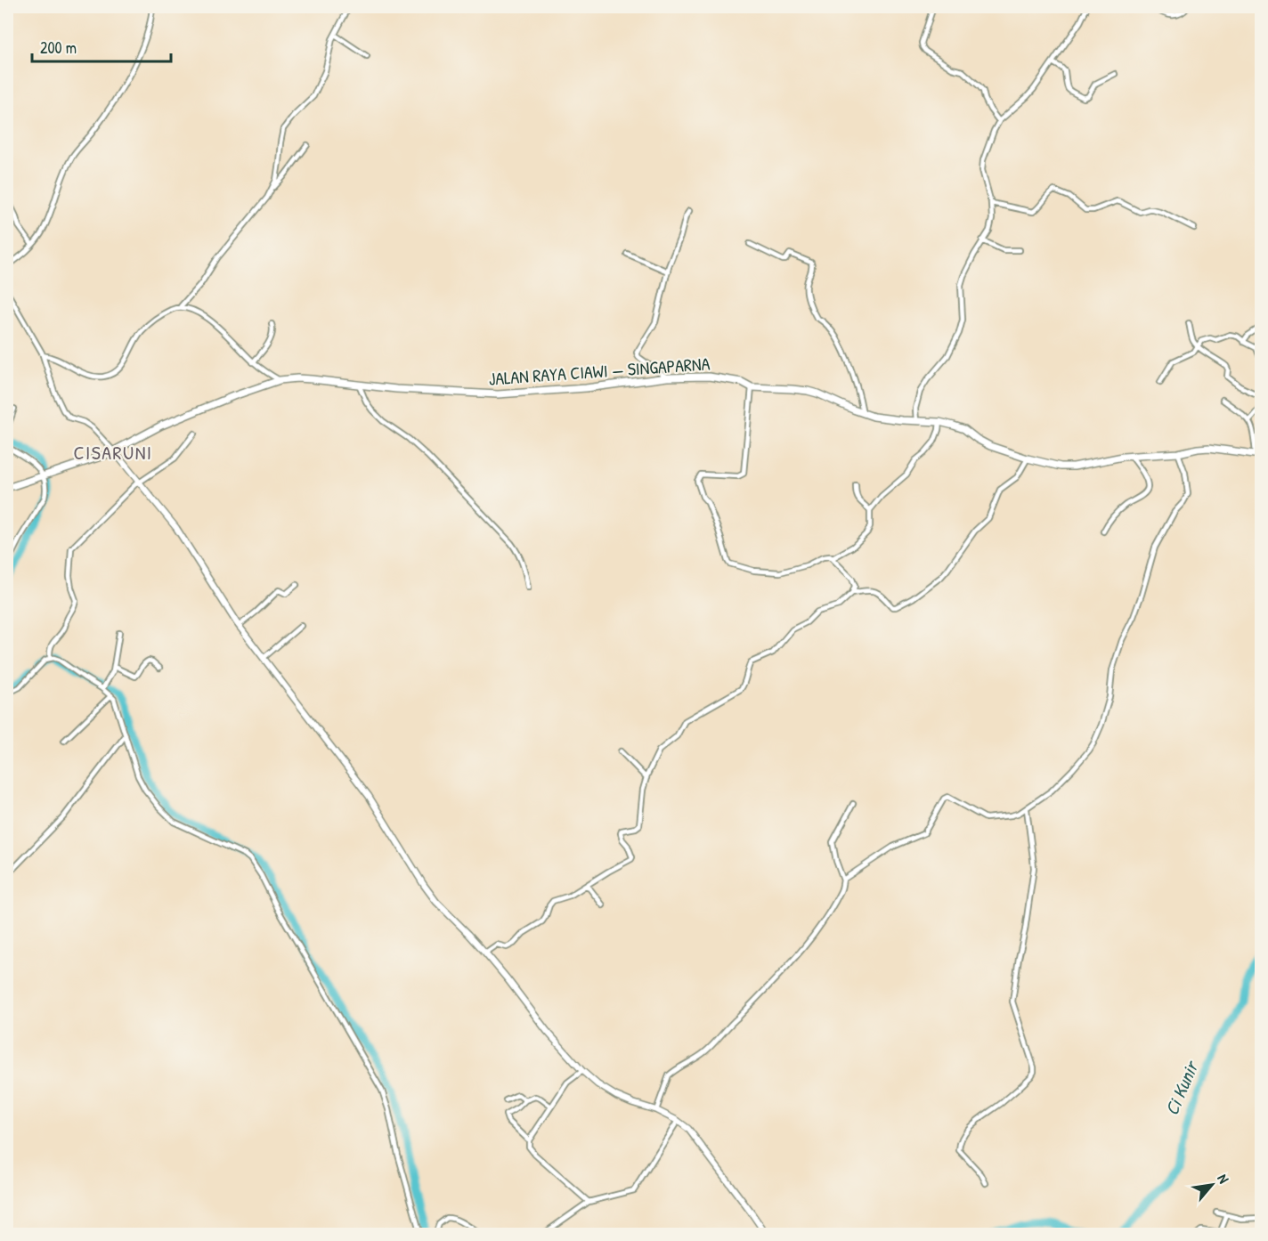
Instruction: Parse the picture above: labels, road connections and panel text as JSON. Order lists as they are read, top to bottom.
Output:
{
  "streets": {
    "main road": ["JALAN RAYA CIAWI — SINGAPARNA"]
  },
  "districts": ["CISARUNI"],
  "water": ["Ci Kunir"],
  "scale_bar": "200 m",
  "north": "top right"
}
